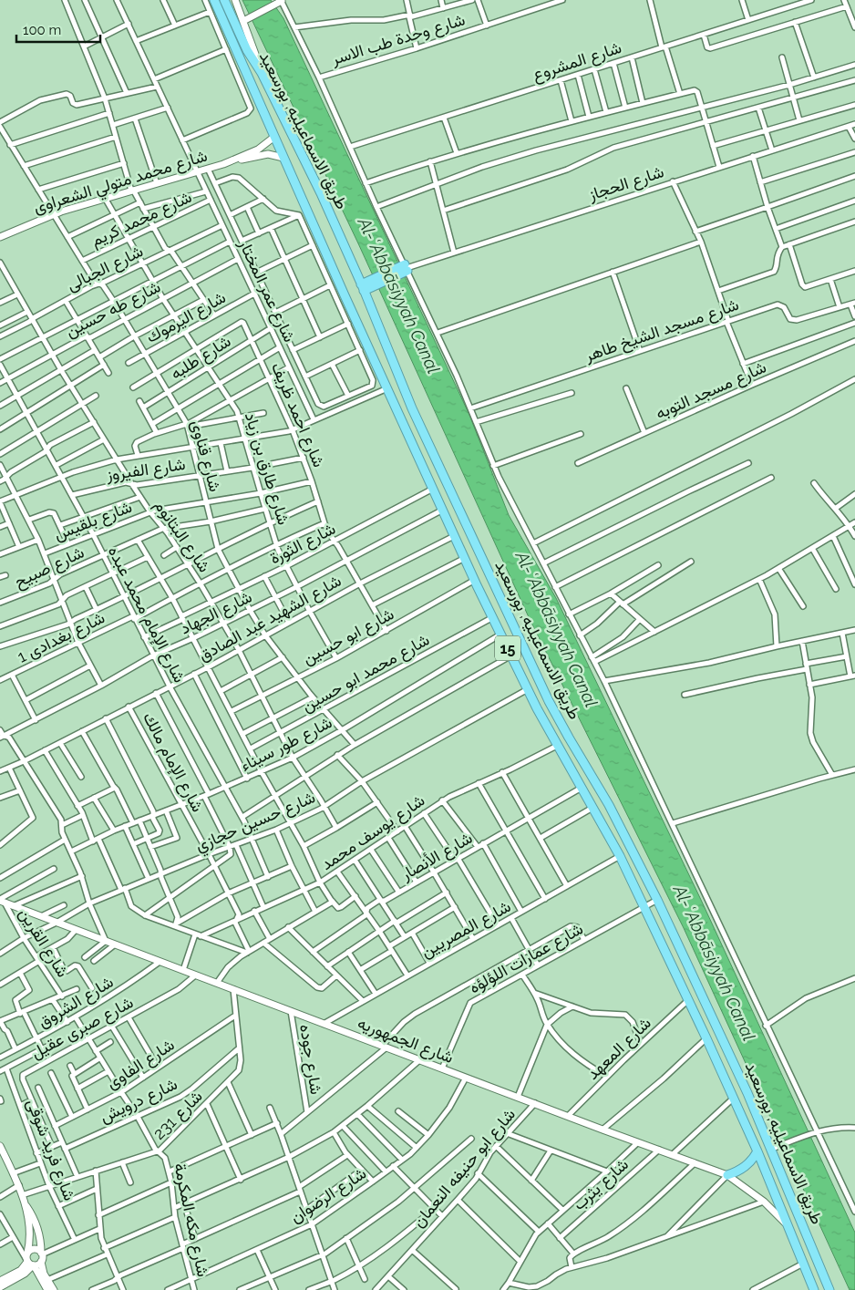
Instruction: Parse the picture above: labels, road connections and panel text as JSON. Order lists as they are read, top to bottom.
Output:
{
  "streets": {
    "highway": ["طريق الاسماعيليه, بورسعيد", "15"],
    "main road": ["شارع محمد متولي الشعراوى", "شارع الجمهوريه"],
    "street": [
      "شارع وحدة طب الاسر",
      "شارع المشروع",
      "شارع الحجاز",
      "شارع محمد كريم",
      "شارع الجبالى",
      "شارع عمر المختار",
      "شارع طه حسين",
      "شارع اليرموك",
      "شارع مسجد الشيخ طاهر",
      "شارع طلبه",
      "شارع مسجد التوبه",
      "شارع احمد ظريف",
      "شارع قناوى",
      "شارع طارق بن زياد",
      "شارع الفيروز",
      "شارع بلقيس",
      "شارع البتانوم",
      "شارع الثورة",
      "شارع صبيح",
      "شارع الجهاد",
      "شارع الإمام محمد عبده",
      "شارع الشهيد عبد الصادق",
      "شارع ابو حسين",
      "شارع بغدادى 1",
      "شارع محمد ابو حسين",
      "شارع طور سيناء",
      "شارع الإمام مالك",
      "شارع حسين حجازي",
      "شارع يوسف محمد",
      "شارع الأنصار",
      "شارع المصريين",
      "شارع القرين",
      "شارع عمارات اللؤلؤه",
      "شارع الشروق",
      "شارع صبرى عقيل",
      "شارع المعهد",
      "شارع جوده",
      "شارع الفاوى",
      "شارع درويش",
      "شارع 231",
      "شارع فريد شوقى",
      "شارع ابو حنيفه النعمان",
      "شارع يثرب",
      "شارع الرضوان",
      "شارع مكه المكرمة"
    ]
  },
  "crossings": [
    ["طريق الاسماعيليه, بورسعيد", "شارع محمد متولي الشعراوى"],
    ["طريق الاسماعيليه, بورسعيد", "شارع الثورة"],
    ["طريق الاسماعيليه, بورسعيد", "شارع الجهاد"],
    ["طريق الاسماعيليه, بورسعيد", "شارع الشهيد عبد الصادق"],
    ["طريق الاسماعيليه, بورسعيد", "شارع ابو حسين"],
    ["طريق الاسماعيليه, بورسعيد", "شارع محمد ابو حسين"],
    ["طريق الاسماعيليه, بورسعيد", "شارع طور سيناء"],
    ["طريق الاسماعيليه, بورسعيد", "شارع حسين حجازي"],
    ["طريق الاسماعيليه, بورسعيد", "شارع يوسف محمد"],
    ["طريق الاسماعيليه, بورسعيد", "شارع الأنصار"],
    ["طريق الاسماعيليه, بورسعيد", "شارع المصريين"],
    ["طريق الاسماعيليه, بورسعيد", "شارع عمارات اللؤلؤه"],
    ["طريق الاسماعيليه, بورسعيد", "شارع الجمهوريه"],
    ["طريق الاسماعيليه, بورسعيد", "شارع المعهد"],
    ["شارع محمد متولي الشعراوى", "شارع عمر المختار"],
    ["شارع محمد متولي الشعراوى", "شارع قناوى"],
    ["شارع محمد متولي الشعراوى", "شارع طارق بن زياد"],
    ["شارع محمد كريم", "شارع عمر المختار"],
    ["شارع محمد كريم", "شارع قناوى"],
    ["شارع محمد كريم", "شارع طارق بن زياد"],
    ["شارع الجبالى", "شارع عمر المختار"],
    ["شارع الجبالى", "شارع قناوى"],
    ["شارع الجبالى", "شارع طارق بن زياد"],
    ["شارع الجبالى", "شارع البتانوم"],
    ["شارع عمر المختار", "شارع طه حسين"],
    ["شارع عمر المختار", "شارع اليرموك"],
    ["شارع عمر المختار", "شارع طلبه"],
    ["شارع طه حسين", "شارع قناوى"],
    ["شارع طه حسين", "شارع طارق بن زياد"],
    ["شارع طه حسين", "شارع البتانوم"],
    ["شارع طه حسين", "شارع الإمام محمد عبده"],
    ["شارع اليرموك", "شارع قناوى"],
    ["شارع اليرموك", "شارع طارق بن زياد"],
    ["شارع طلبه", "شارع احمد ظريف"],
    ["شارع طلبه", "شارع قناوى"],
    ["شارع طلبه", "شارع طارق بن زياد"],
    ["شارع احمد ظريف", "شارع قناوى"],
    ["شارع احمد ظريف", "شارع طارق بن زياد"],
    ["شارع احمد ظريف", "شارع الفيروز"],
    ["شارع احمد ظريف", "شارع بلقيس"],
    ["شارع احمد ظريف", "شارع الثورة"],
    ["شارع احمد ظريف", "شارع الجهاد"],
    ["شارع احمد ظريف", "شارع الشهيد عبد الصادق"],
    ["شارع احمد ظريف", "شارع ابو حسين"],
    ["شارع احمد ظريف", "شارع بغدادى 1"],
    ["شارع قناوى", "شارع الفيروز"],
    ["شارع قناوى", "شارع بلقيس"],
    ["شارع قناوى", "شارع الثورة"],
    ["شارع قناوى", "شارع صبيح"],
    ["شارع قناوى", "شارع الجهاد"],
    ["شارع قناوى", "شارع الشهيد عبد الصادق"],
    ["شارع قناوى", "شارع ابو حسين"],
    ["شارع قناوى", "شارع بغدادى 1"],
    ["شارع قناوى", "شارع محمد ابو حسين"],
    ["شارع قناوى", "شارع طور سيناء"],
    ["شارع طارق بن زياد", "شارع الفيروز"],
    ["شارع طارق بن زياد", "شارع بلقيس"],
    ["شارع طارق بن زياد", "شارع الثورة"],
    ["شارع طارق بن زياد", "شارع صبيح"],
    ["شارع طارق بن زياد", "شارع الجهاد"],
    ["شارع طارق بن زياد", "شارع الشهيد عبد الصادق"],
    ["شارع طارق بن زياد", "شارع ابو حسين"],
    ["شارع طارق بن زياد", "شارع بغدادى 1"],
    ["شارع الفيروز", "شارع البتانوم"],
    ["شارع الفيروز", "شارع الإمام محمد عبده"],
    ["شارع بلقيس", "شارع البتانوم"],
    ["شارع بلقيس", "شارع الإمام محمد عبده"],
    ["شارع البتانوم", "شارع الثورة"],
    ["شارع البتانوم", "شارع صبيح"],
    ["شارع البتانوم", "شارع الجهاد"],
    ["شارع البتانوم", "شارع الشهيد عبد الصادق"],
    ["شارع البتانوم", "شارع ابو حسين"],
    ["شارع البتانوم", "شارع بغدادى 1"],
    ["شارع البتانوم", "شارع محمد ابو حسين"],
    ["شارع البتانوم", "شارع طور سيناء"],
    ["شارع البتانوم", "شارع حسين حجازي"],
    ["شارع الثورة", "شارع الإمام محمد عبده"],
    ["شارع صبيح", "شارع الإمام محمد عبده"],
    ["شارع الجهاد", "شارع الإمام محمد عبده"],
    ["شارع الإمام محمد عبده", "شارع الشهيد عبد الصادق"],
    ["شارع الإمام محمد عبده", "شارع بغدادى 1"],
    ["شارع الإمام محمد عبده", "شارع طور سيناء"],
    ["شارع الإمام محمد عبده", "شارع حسين حجازي"],
    ["شارع الشهيد عبد الصادق", "شارع الإمام مالك"],
    ["شارع طور سيناء", "شارع الإمام مالك"],
    ["شارع الإمام مالك", "شارع حسين حجازي"],
    ["شارع الإمام مالك", "شارع يوسف محمد"],
    ["شارع حسين حجازي", "شارع القرين"],
    ["شارع حسين حجازي", "شارع الجمهوريه"],
    ["شارع المصريين", "شارع الجمهوريه"],
    ["شارع القرين", "شارع الجمهوريه"],
    ["شارع عمارات اللؤلؤه", "شارع الجمهوريه"],
    ["شارع الشروق", "شارع الجمهوريه"],
    ["شارع الشروق", "شارع مكه المكرمة"],
    ["شارع صبرى عقيل", "شارع الجمهوريه"],
    ["شارع صبرى عقيل", "شارع مكه المكرمة"],
    ["شارع الجمهوريه", "شارع المعهد"],
    ["شارع الجمهوريه", "شارع جوده"],
    ["شارع الجمهوريه", "شارع 231"],
    ["شارع الجمهوريه", "شارع ابو حنيفه النعمان"],
    ["شارع الجمهوريه", "شارع يثرب"],
    ["شارع الجمهوريه", "شارع الرضوان"],
    ["شارع الفاوى", "شارع 231"],
    ["شارع الفاوى", "شارع مكه المكرمة"],
    ["شارع درويش", "شارع 231"],
    ["شارع درويش", "شارع مكه المكرمة"],
    ["شارع 231", "شارع فريد شوقى"],
    ["شارع 231", "شارع مكه المكرمة"],
    ["شارع الرضوان", "شارع مكه المكرمة"]
  ],
  "water": ["Al-ʿAbbāsiyyah Canal"],
  "scale_bar": "100 m"
}
